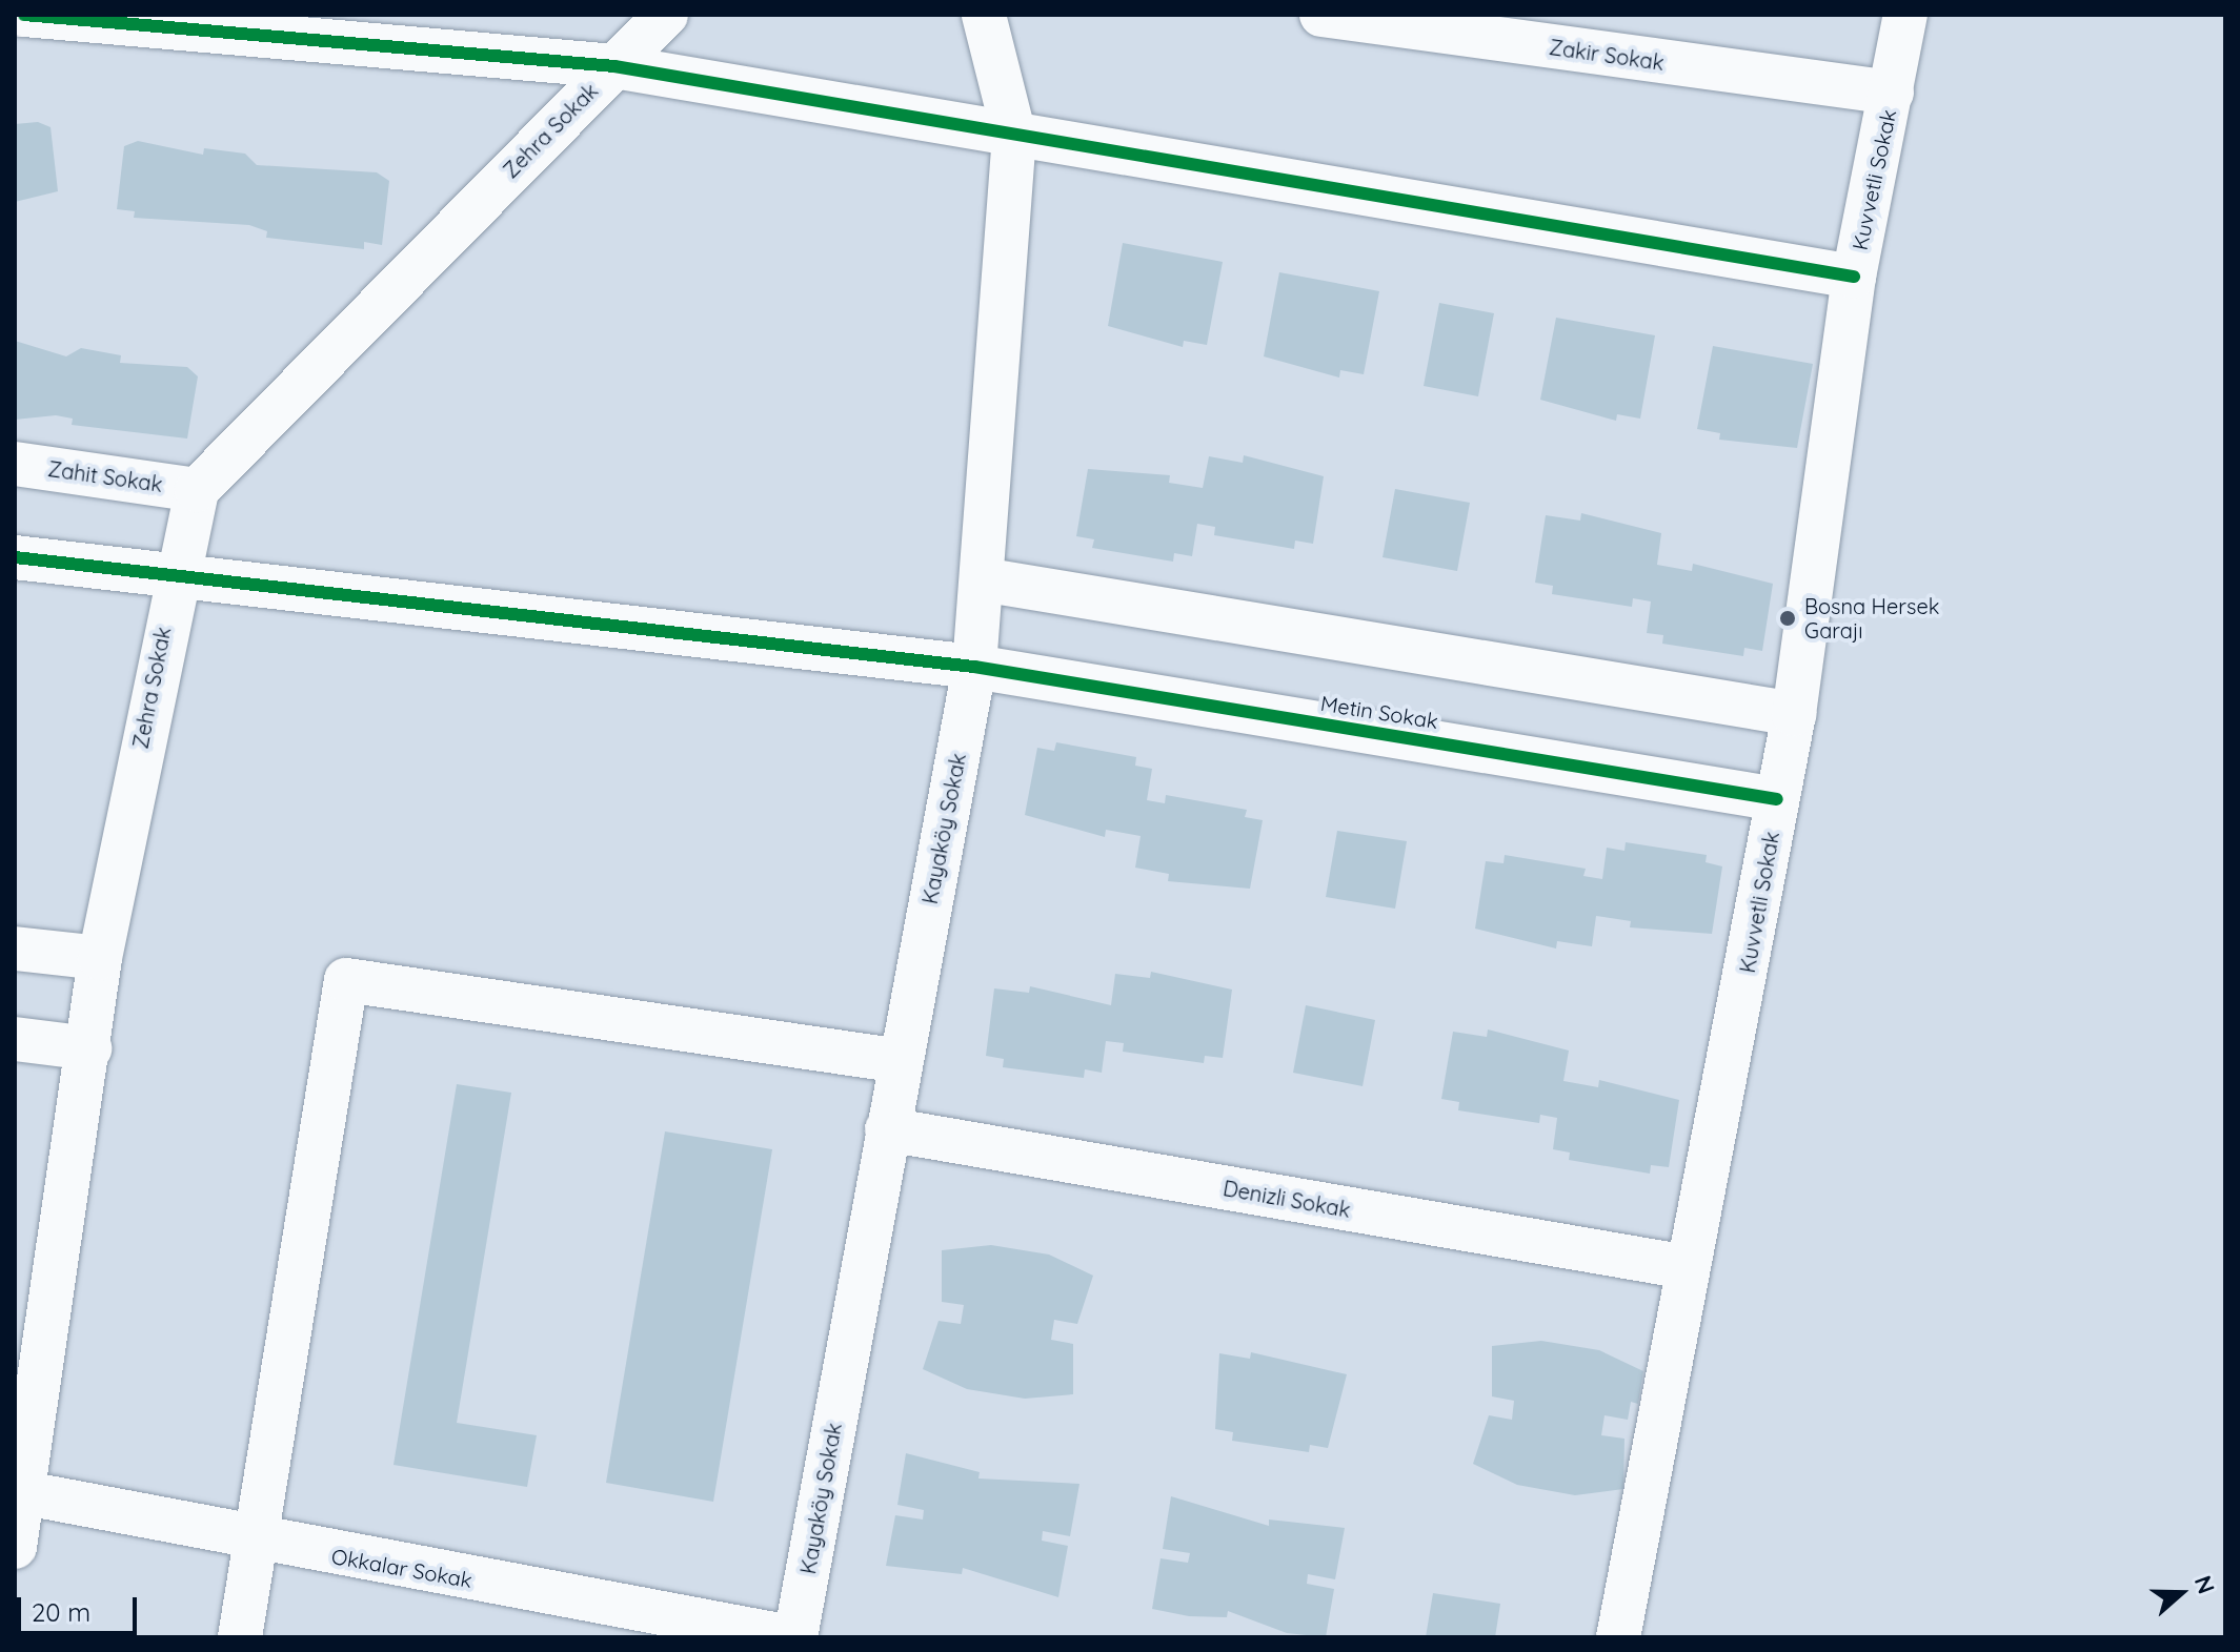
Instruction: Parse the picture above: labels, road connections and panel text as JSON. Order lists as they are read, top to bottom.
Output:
{
  "streets": {
    "street": [
      "Zakir Sokak",
      "Zehra Sokak",
      "Kuvvetli Sokak",
      "Zahit Sokak",
      "Metin Sokak",
      "Kayaköy Sokak",
      "Denizli Sokak",
      "Okkalar Sokak"
    ]
  },
  "crossings": [
    ["Zakir Sokak", "Kuvvetli Sokak"],
    ["Zehra Sokak", "Zahit Sokak"],
    ["Zehra Sokak", "Metin Sokak"],
    ["Zehra Sokak", "Okkalar Sokak"],
    ["Kuvvetli Sokak", "Metin Sokak"],
    ["Kuvvetli Sokak", "Denizli Sokak"],
    ["Metin Sokak", "Kayaköy Sokak"],
    ["Kayaköy Sokak", "Denizli Sokak"],
    ["Kayaköy Sokak", "Okkalar Sokak"]
  ],
  "places": ["Bosna Hersek Garajı"],
  "scale_bar": "20 m",
  "north": "right"
}
